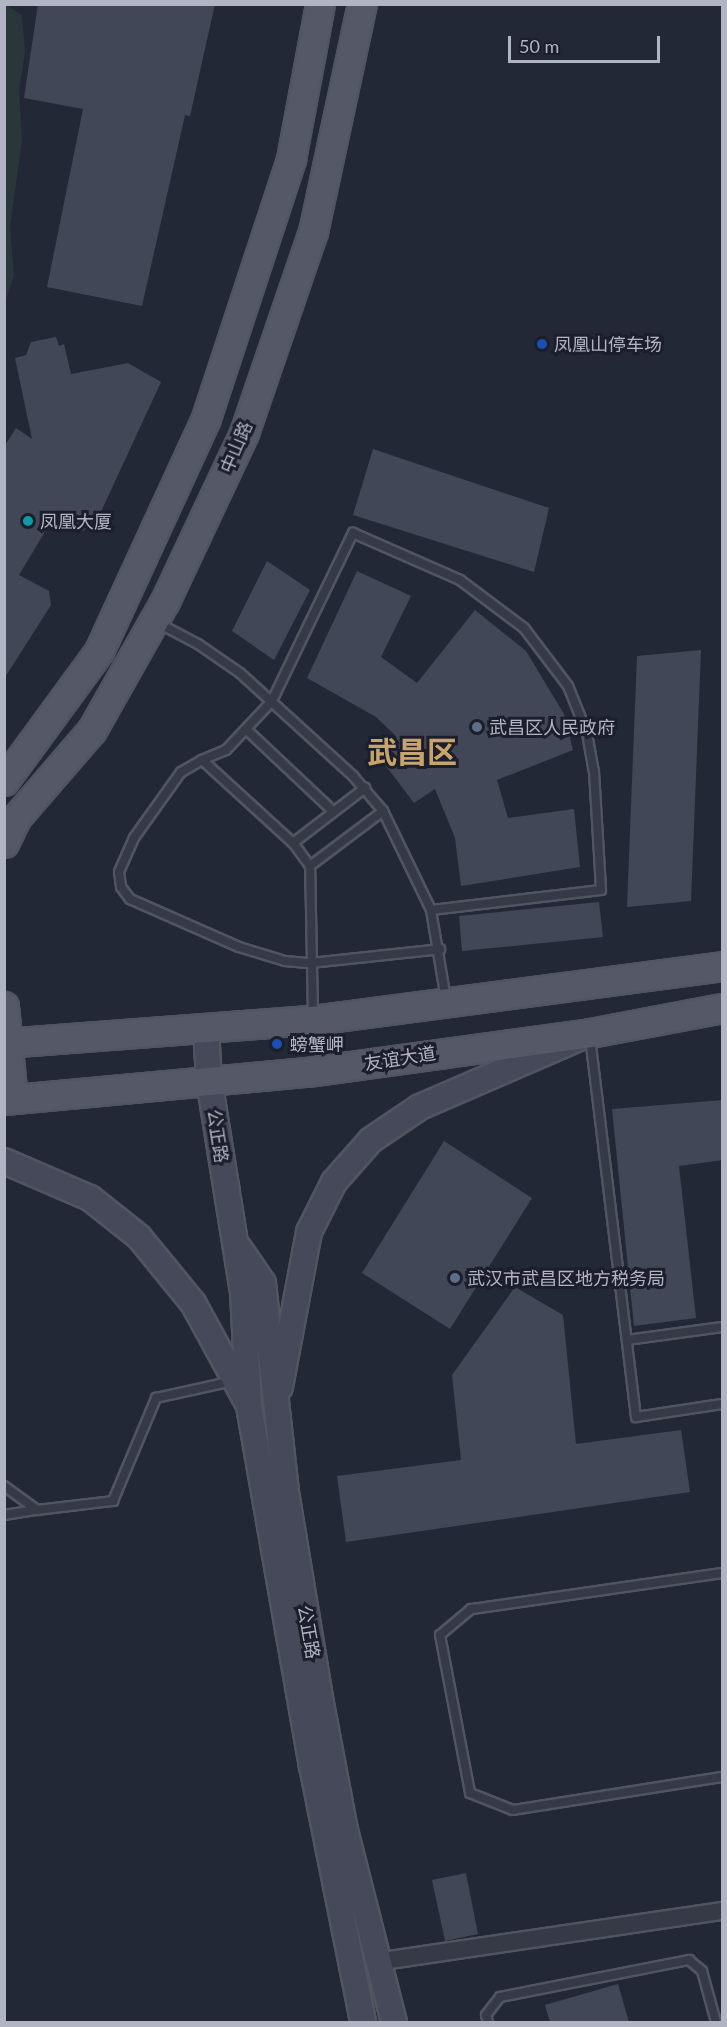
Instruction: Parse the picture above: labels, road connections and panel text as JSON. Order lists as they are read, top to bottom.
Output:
{
  "streets": {
    "main road": ["中山路", "友谊大道", "公正路"]
  },
  "crossings": [
    ["友谊大道", "公正路"]
  ],
  "districts": ["武昌区"],
  "places": [
    "凤凰山停车场",
    "凤凰大厦",
    "武昌区人民政府",
    "螃蟹岬",
    "武汉市武昌区地方税务局"
  ],
  "scale_bar": "50 m"
}
